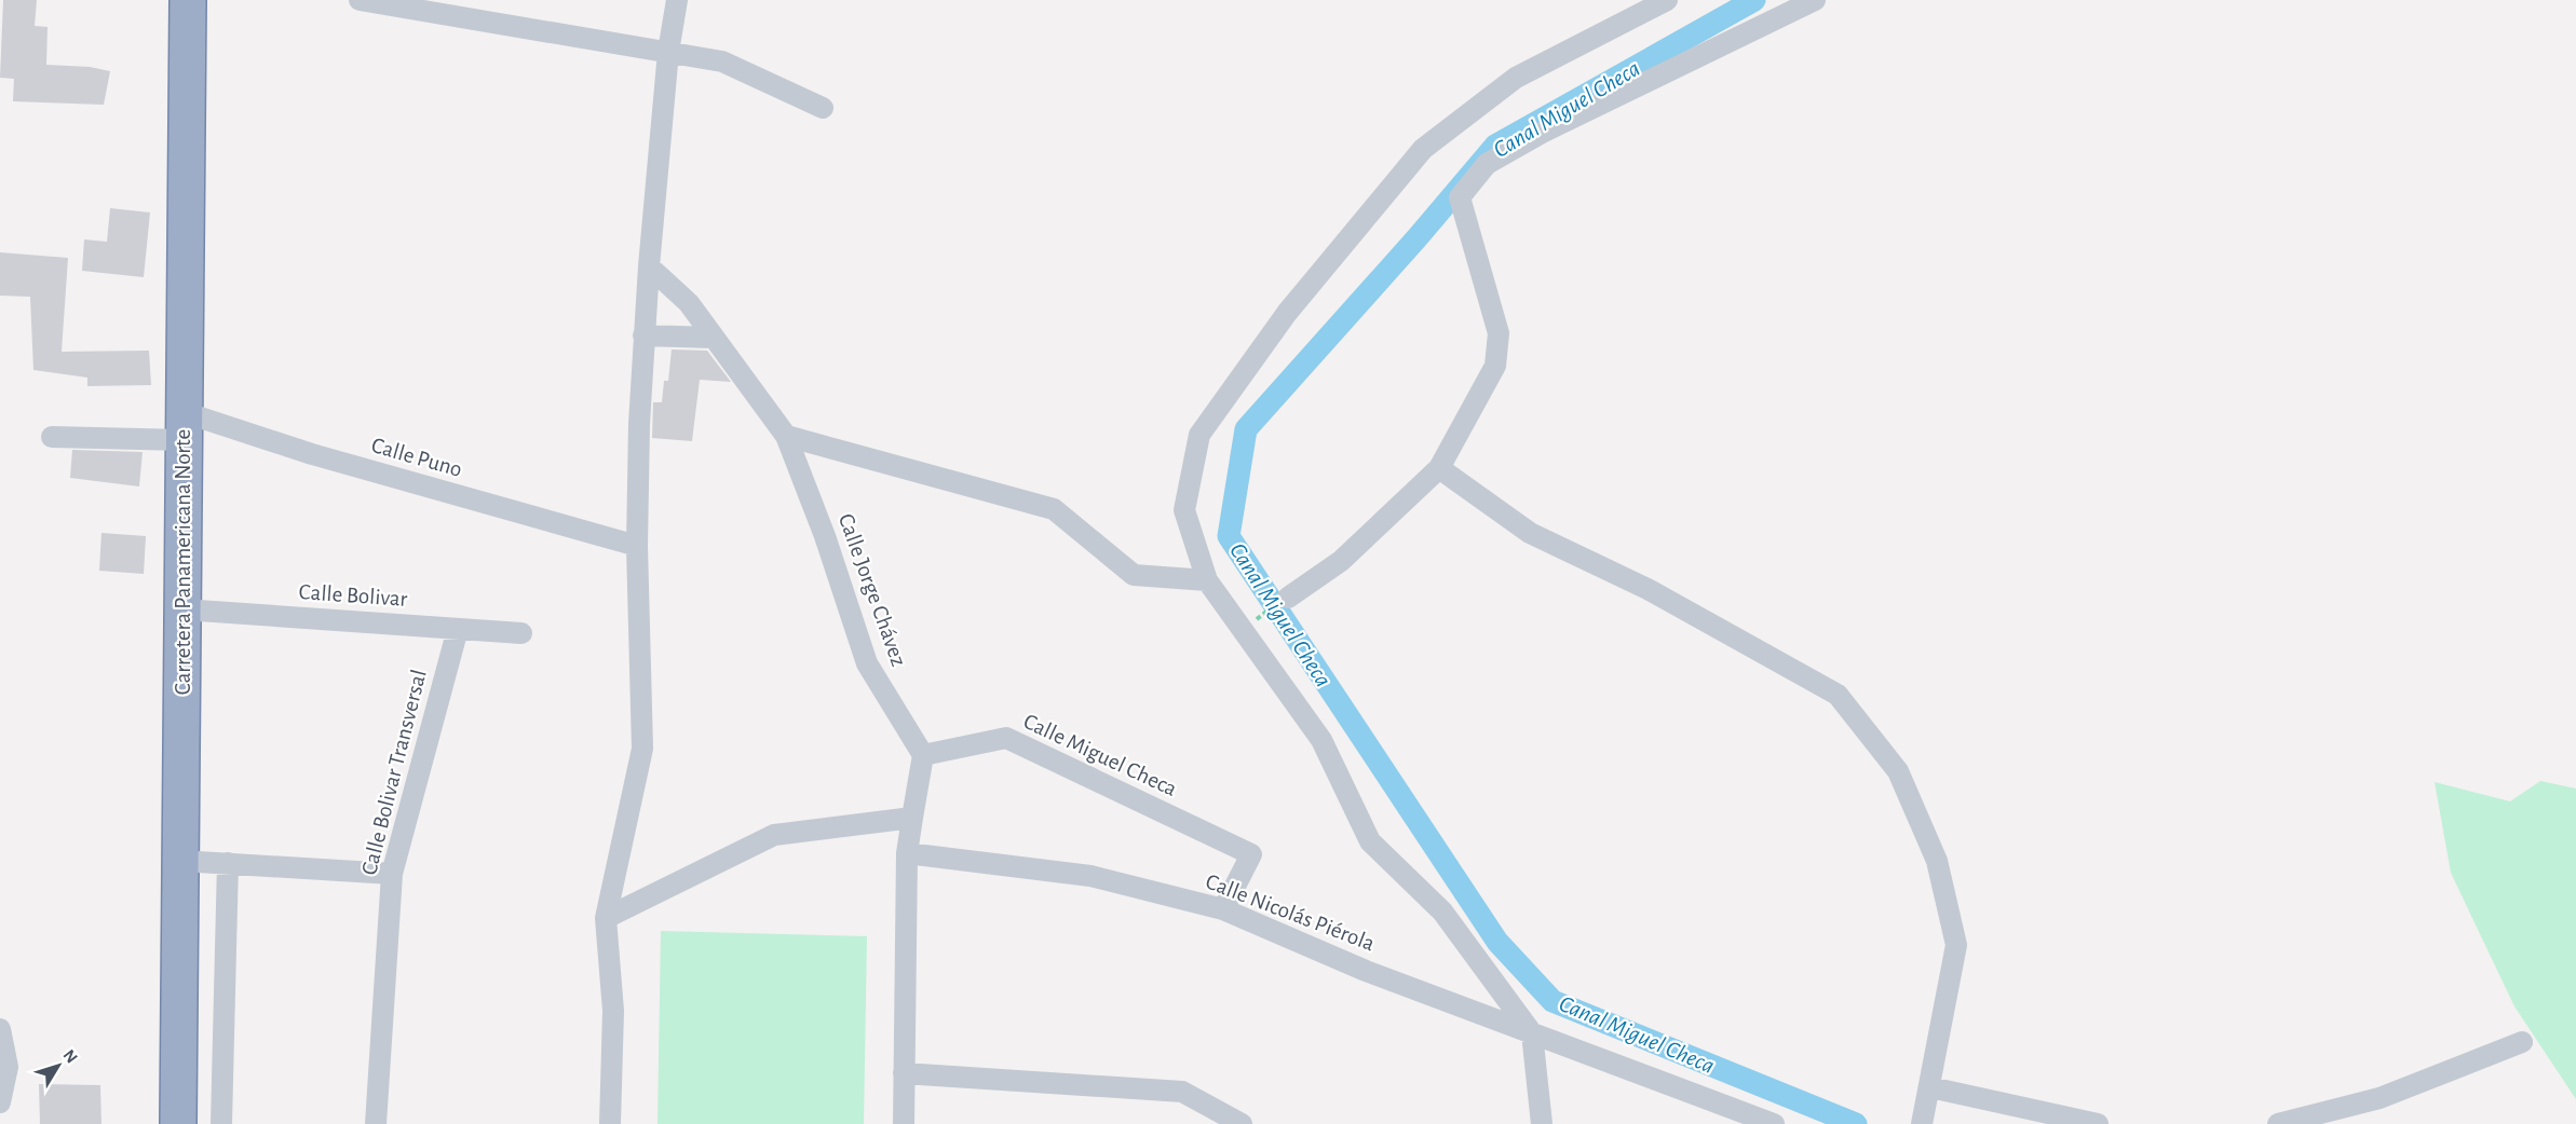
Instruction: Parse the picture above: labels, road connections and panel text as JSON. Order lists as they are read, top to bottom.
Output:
{
  "streets": {
    "highway": ["Carretera Panamericana Norte"],
    "street": [
      "Calle Puno",
      "Calle Jorge Chávez",
      "Calle Bolivar",
      "Calle Miguel Checa",
      "Calle Bolivar Transversal",
      "Calle Nicolás Piérola"
    ]
  },
  "crossings": [
    ["Calle Puno", "Carretera Panamericana Norte"],
    ["Carretera Panamericana Norte", "Calle Bolivar"],
    ["Calle Jorge Chávez", "Calle Miguel Checa"],
    ["Calle Bolivar", "Calle Bolivar Transversal"],
    ["Calle Miguel Checa", "Calle Nicolás Piérola"]
  ],
  "water": ["Canal Miguel Checa"],
  "north": "top right"
}
